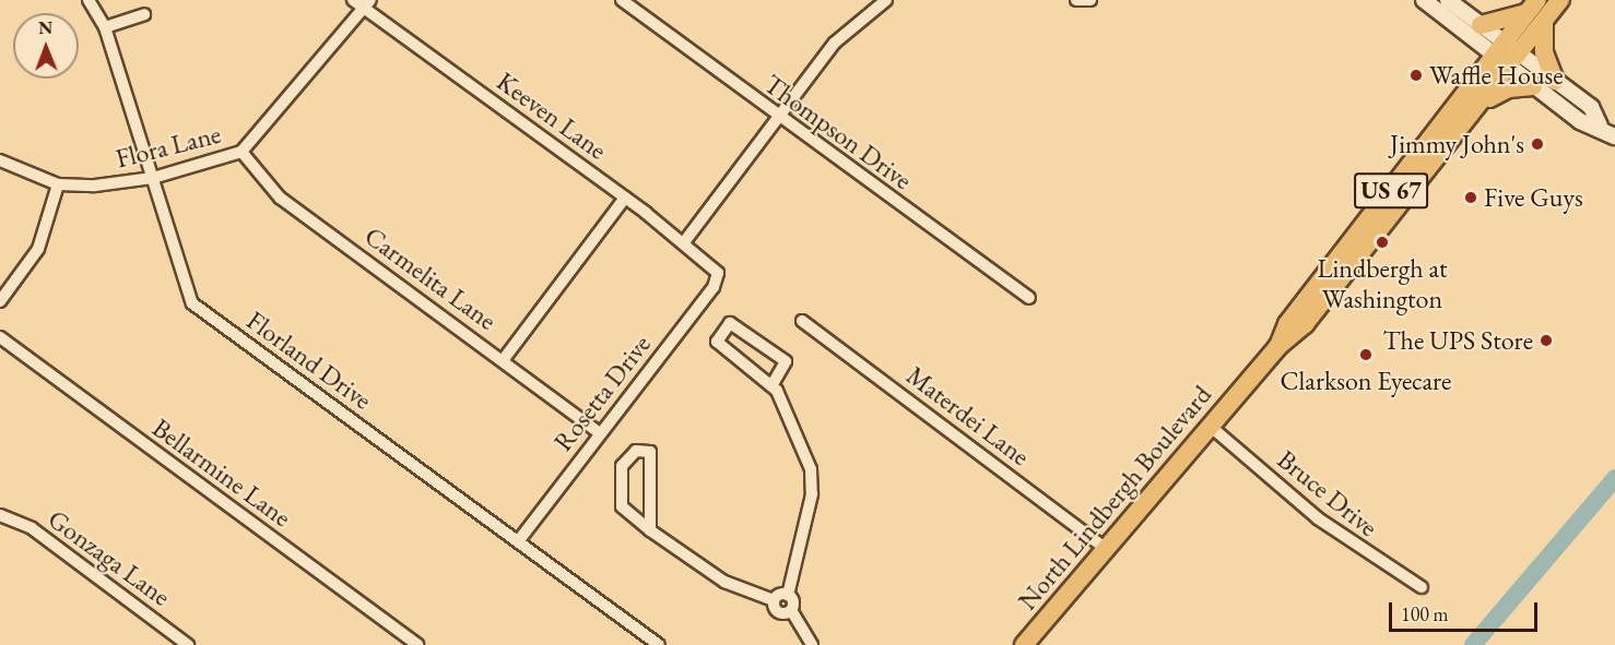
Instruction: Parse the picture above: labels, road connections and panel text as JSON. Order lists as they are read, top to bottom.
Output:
{
  "streets": {
    "main road": ["US 67", "North Lindbergh Boulevard"],
    "street": [
      "Keeven Lane",
      "Thompson Drive",
      "Flora Lane",
      "Carmelita Lane",
      "Florland Drive",
      "Rosetta Drive",
      "Materdei Lane",
      "Bellarmine Lane",
      "Bruce Drive",
      "Gonzaga Lane"
    ]
  },
  "crossings": [
    ["Keeven Lane", "Flora Lane"],
    ["Keeven Lane", "Rosetta Drive"],
    ["Flora Lane", "Carmelita Lane"],
    ["Flora Lane", "Florland Drive"],
    ["US 67", "North Lindbergh Boulevard"],
    ["Carmelita Lane", "Rosetta Drive"],
    ["Florland Drive", "Rosetta Drive"],
    ["Materdei Lane", "North Lindbergh Boulevard"],
    ["Bruce Drive", "North Lindbergh Boulevard"]
  ],
  "places": [
    "Waffle House",
    "Jimmy John's",
    "Five Guys",
    "Lindbergh at Washington",
    "The UPS Store",
    "Clarkson Eyecare"
  ],
  "scale_bar": "100 m",
  "north": "top"
}
